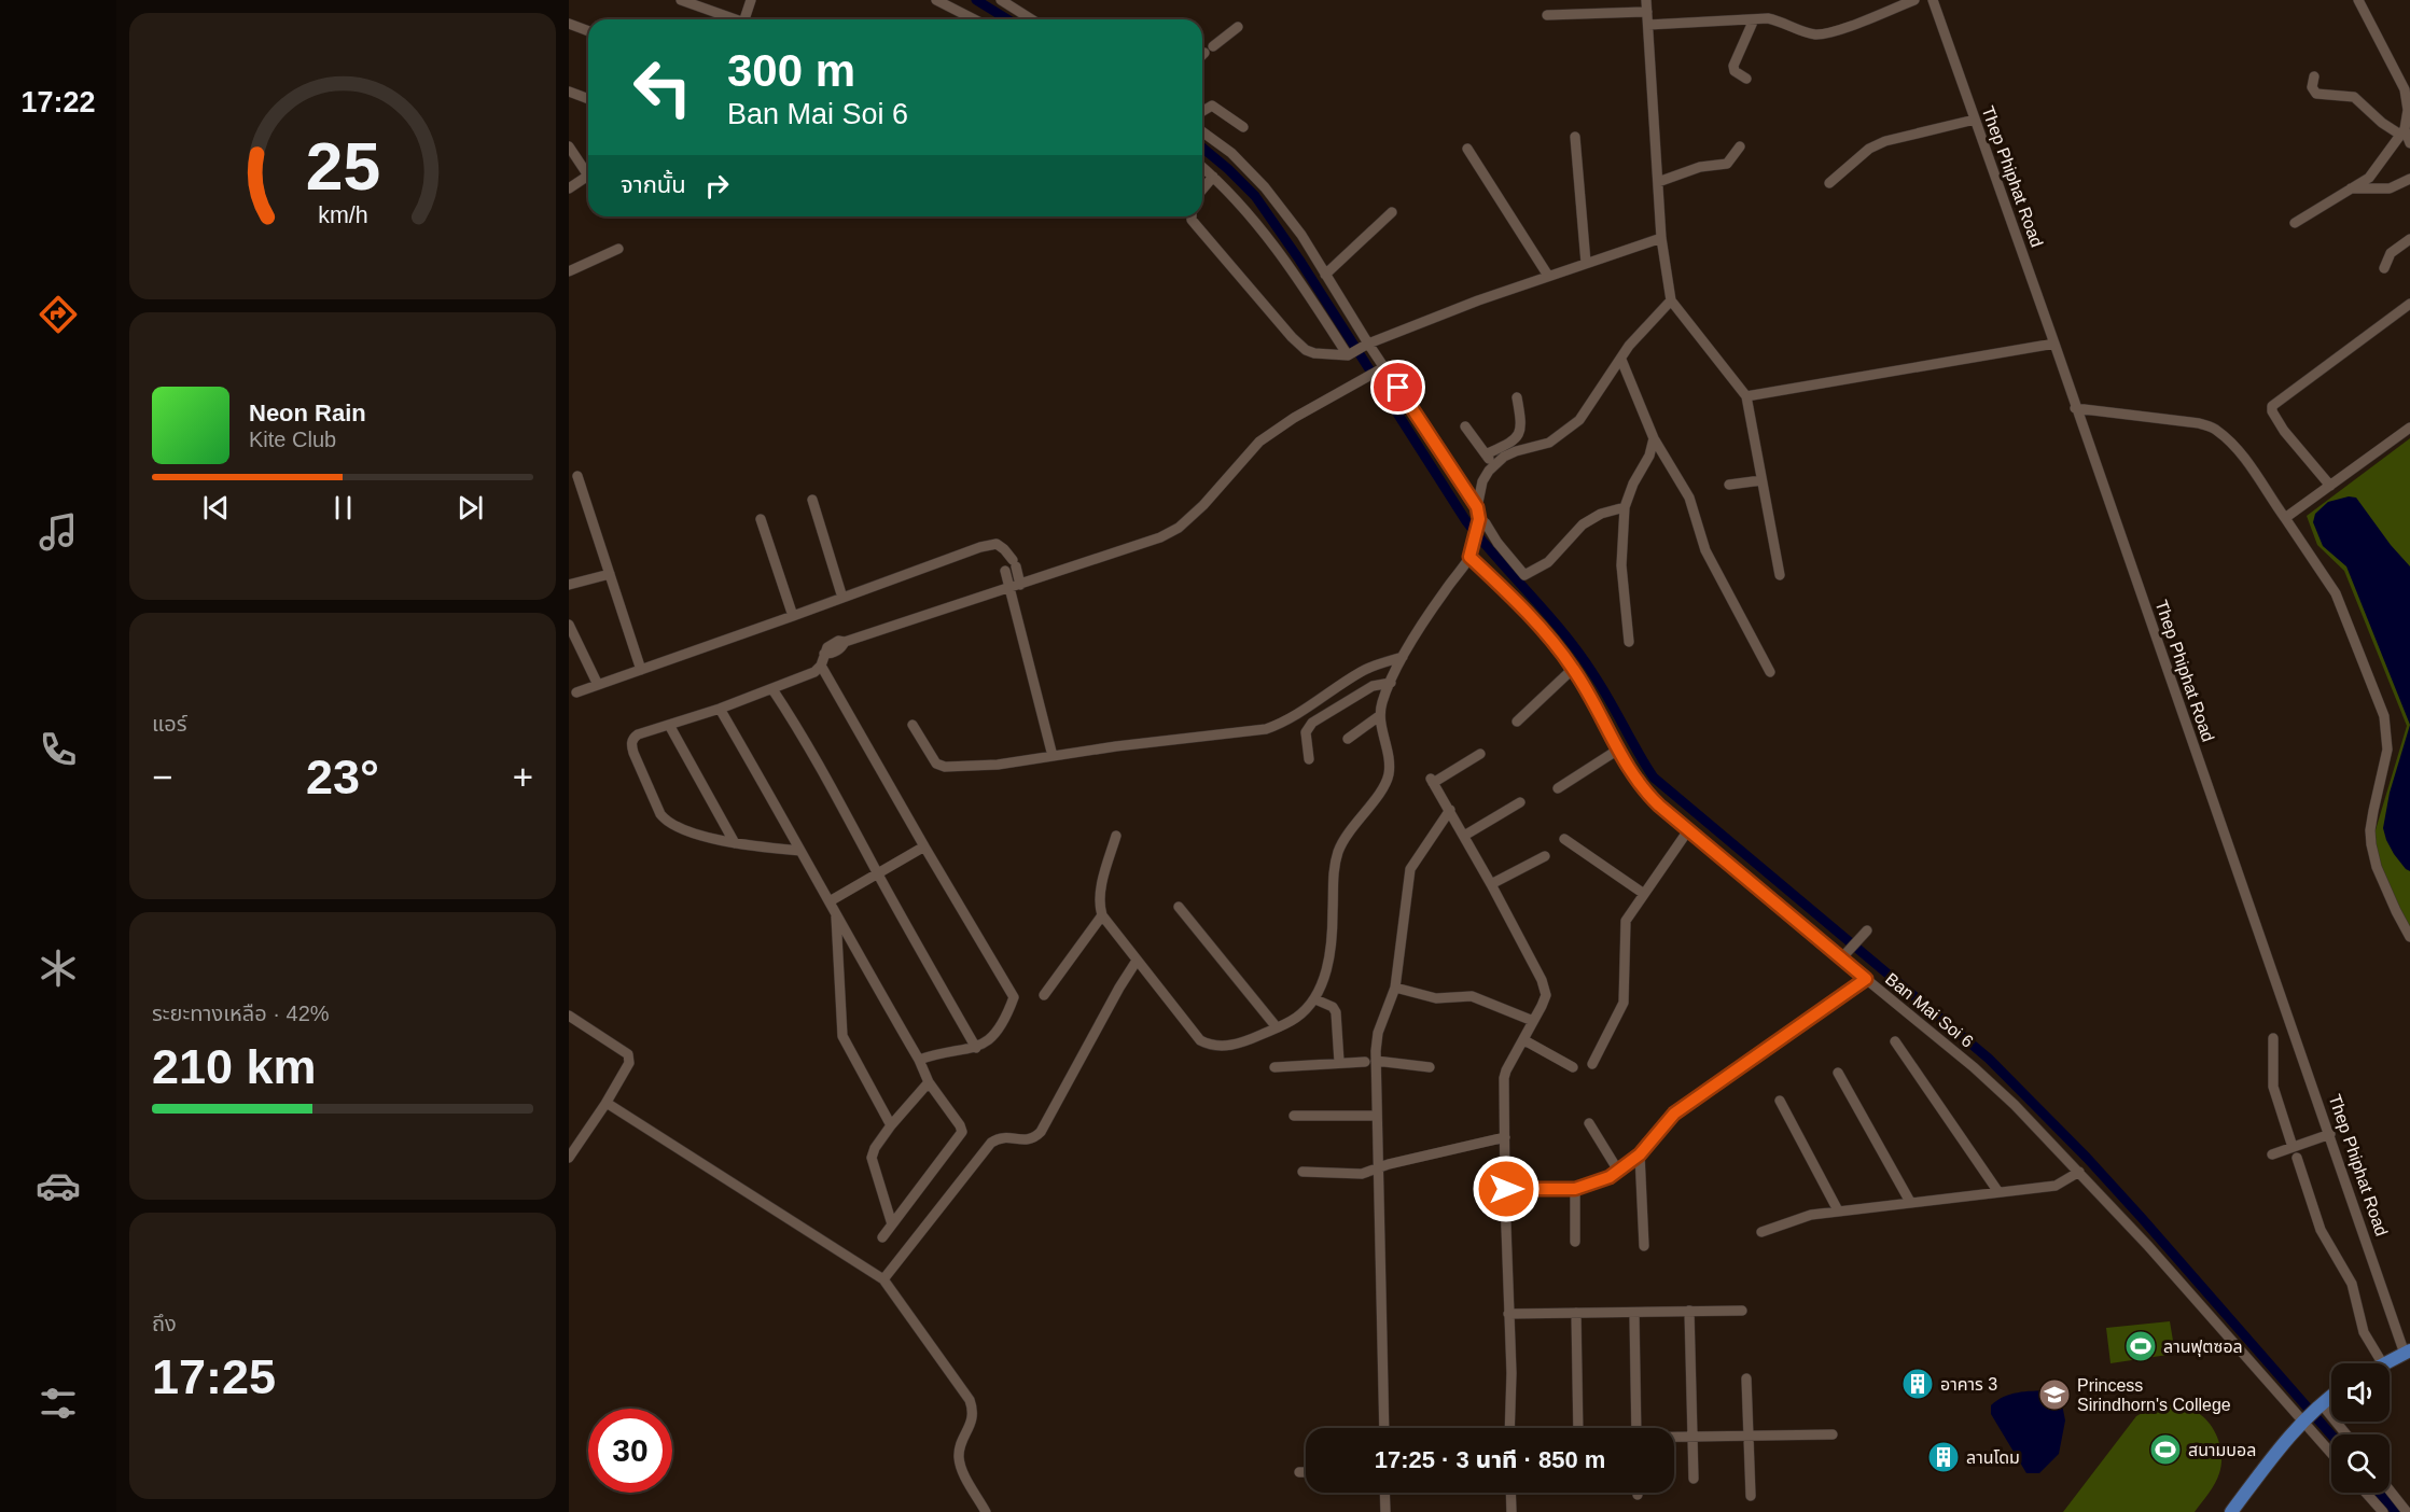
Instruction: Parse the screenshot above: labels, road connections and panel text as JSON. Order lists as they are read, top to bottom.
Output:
{
  "streets": {
    "street": ["Thep Phiphat Road", "Ban Mai Soi 6"]
  },
  "places": {
    "sports": ["ลานฟุตซอล", "สนามบอล"],
    "building": ["อาคาร 3", "ลานโดม"],
    "school or university": ["Princess Sirindhorn's College"]
  },
  "page": {
    "tabs": "17:22",
    "turn": ["300 m", "Ban Mai Soi 6"],
    "then": "จากนั้น",
    "song": ["Neon Rain", "Kite Club"],
    "tile": [
      "แอร์",
      ["ระยะทางเหลือ · 42%", "210 km"],
      ["ถึง", "17:25"]
    ],
    "heat": ["−", "23°", "+"],
    "limit": "30",
    "trip": "17:25 · 3 นาที · 850 m",
    "gauge": ["25", "km/h"]
  }
}
